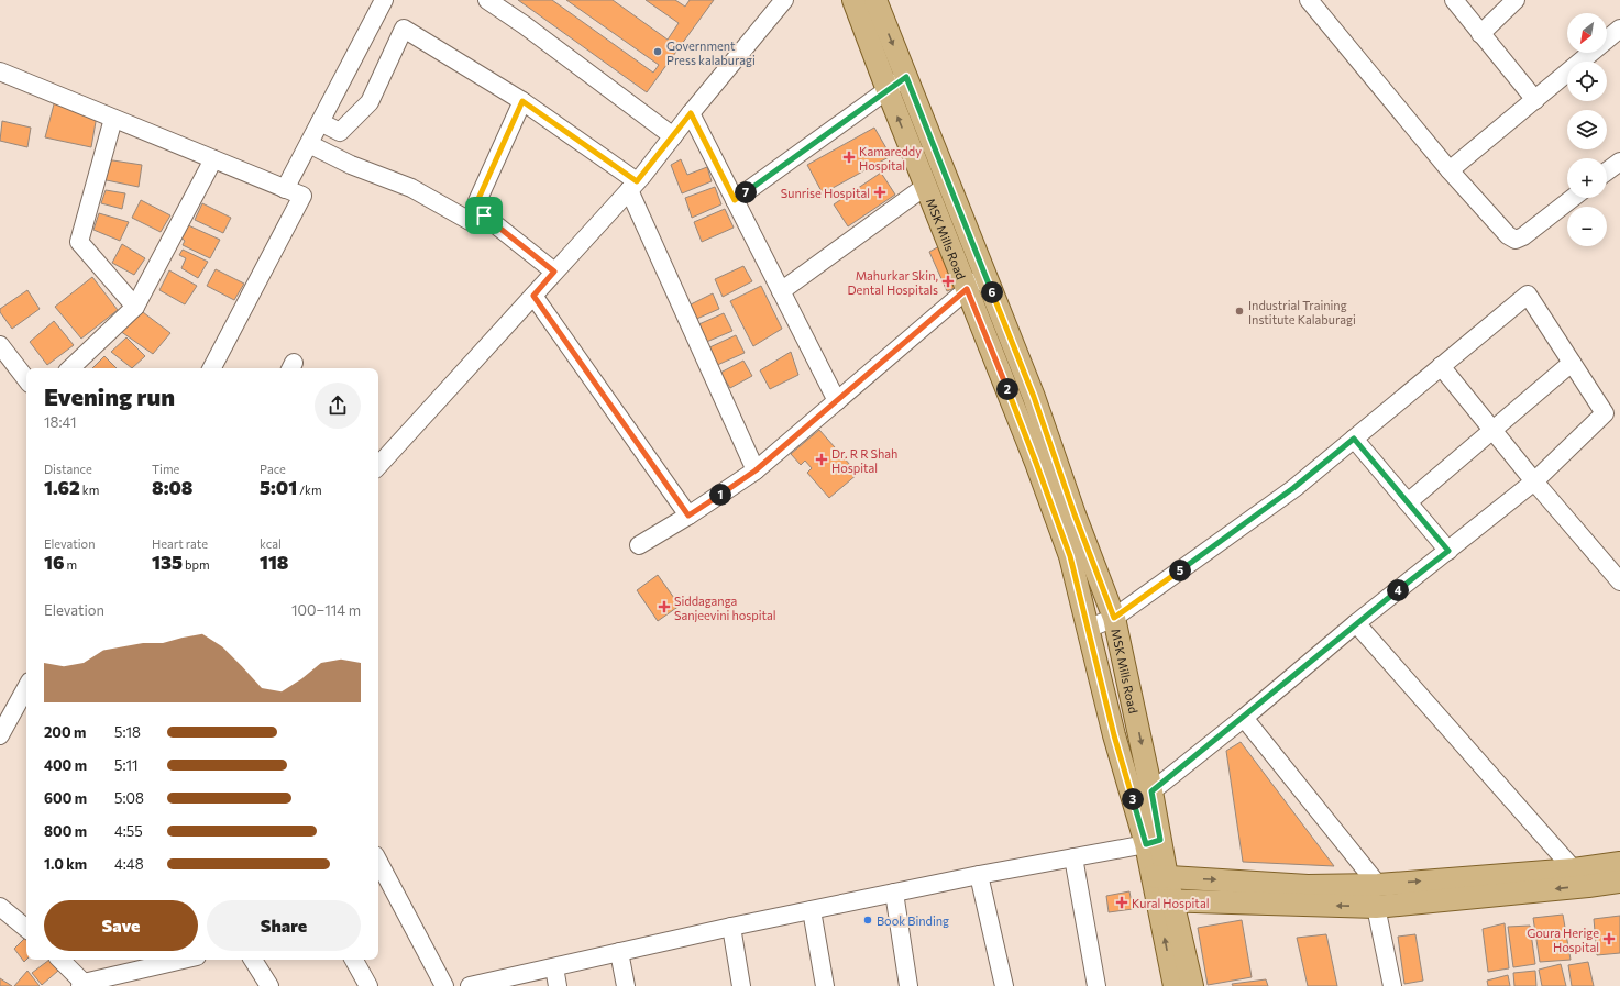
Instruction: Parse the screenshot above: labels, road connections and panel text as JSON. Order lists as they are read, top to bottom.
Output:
{
  "streets": {
    "main road": ["MSK Mills Road"]
  },
  "places": {
    "other": ["Government Press kalaburagi", "Industrial Training Institute Kalaburagi", "Book Binding"],
    "health": [
      "Kamareddy Hospital",
      "Sunrise Hospital",
      "Mahurkar Skin, Dental Hospitals",
      "Dr. R R Shah Hospital",
      "Siddaganga Sanjeevini hospital",
      "Kural Hospital",
      "Goura Herige Hospital"
    ]
  },
  "north": "bottom left",
  "page": {
    "map_buttons": ["+", "−"],
    "pins": [
      "7",
      "6",
      "2",
      "1",
      "5",
      "4",
      "3"
    ],
    "heading": ["Evening run", "18:41"],
    "stats": [
      ["Distance", "1.62 km"],
      ["Time", "8:08"],
      ["Pace", "5:01 /km"],
      ["Elevation", "16 m"],
      ["Heart rate", "135 bpm"],
      ["kcal", "118"]
    ],
    "chart": ["Elevation", "100–114 m"],
    "list": [
      {
        "name": "200 m",
        "note": "5:18"
      },
      {
        "name": "400 m",
        "note": "5:11"
      },
      {
        "name": "600 m",
        "note": "5:08"
      },
      {
        "name": "800 m",
        "note": "4:55"
      },
      {
        "name": "1.0 km",
        "note": "4:48"
      }
    ],
    "buttons": ["Save", "Share"]
  }
}
